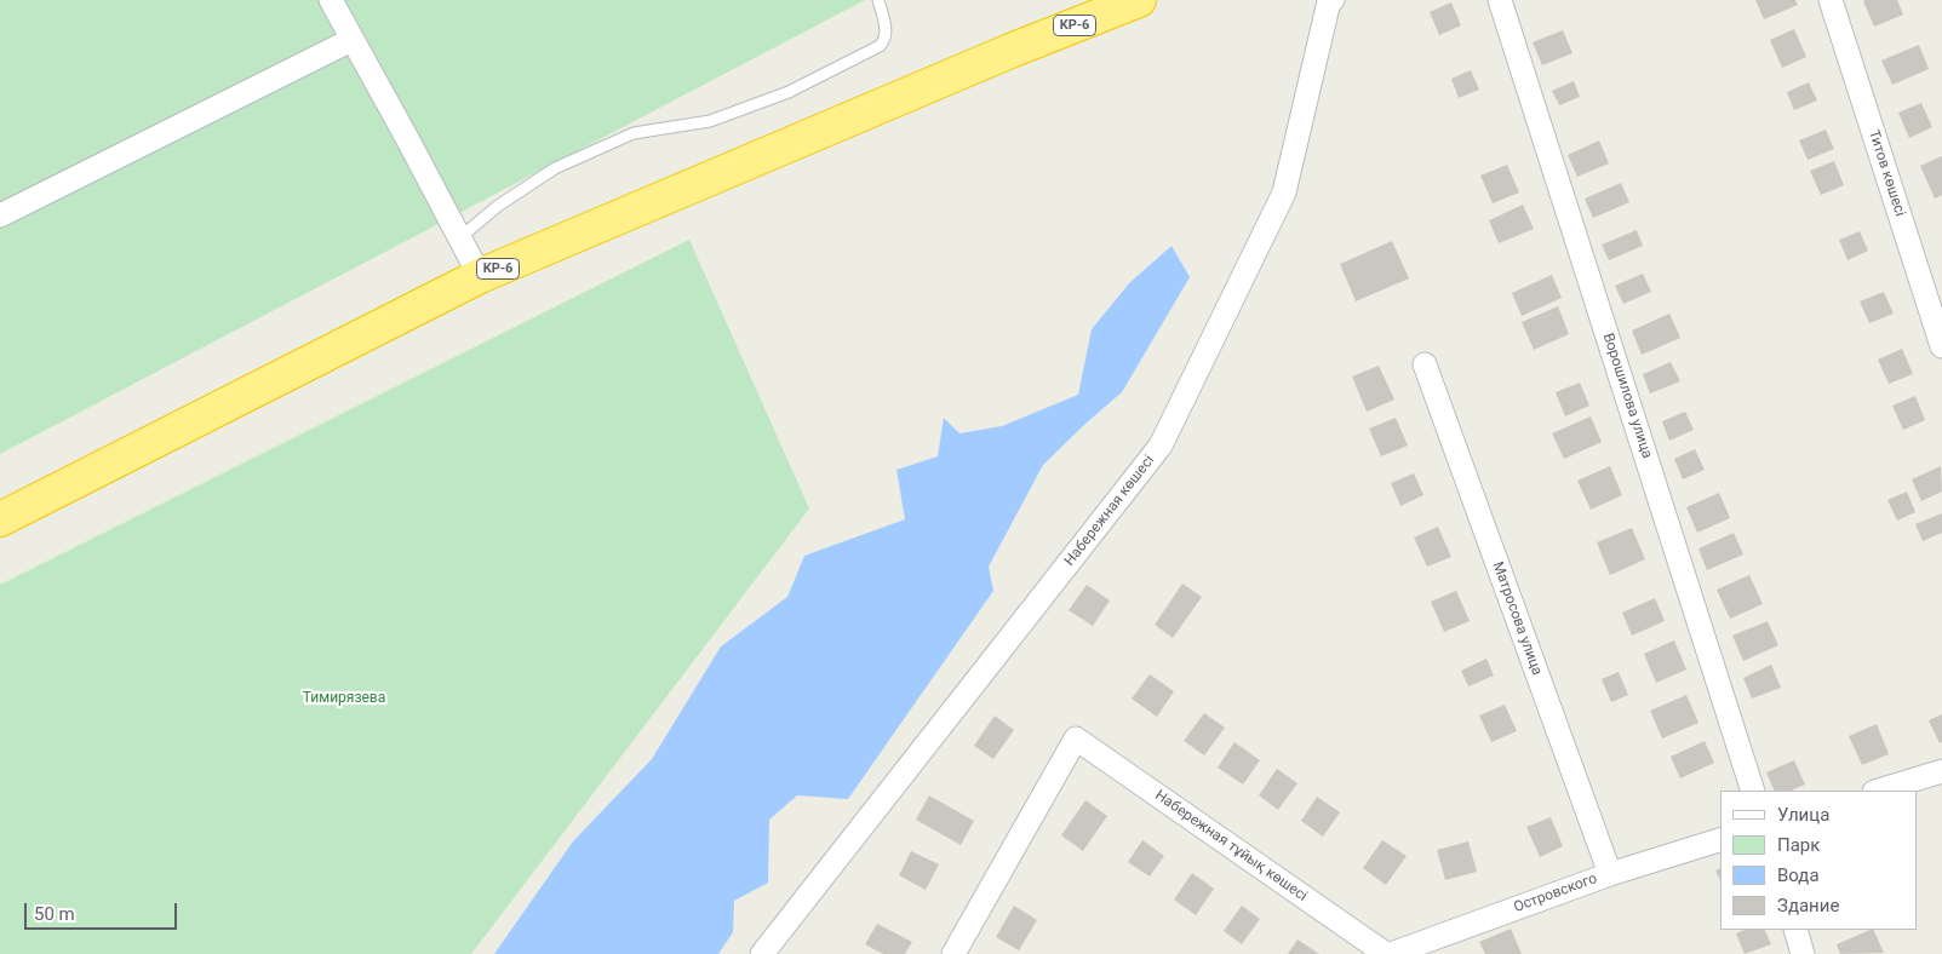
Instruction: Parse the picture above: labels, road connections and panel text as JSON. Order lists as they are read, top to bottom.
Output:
{
  "streets": {
    "highway": ["KP-6"],
    "street": [
      "Титов көшесі",
      "Ворошилова улица",
      "Набережная көшесі",
      "Матросова улица",
      "Набережная тұйық көшесі",
      "Островского"
    ]
  },
  "crossings": [
    ["Матросова улица", "Островского"],
    ["Набережная тұйық көшесі", "Островского"]
  ],
  "parks": ["Тимирязева"],
  "legend": [
    "Улица",
    "Парк",
    "Вода",
    "Здание"
  ],
  "scale_bar": "50 m"
}
